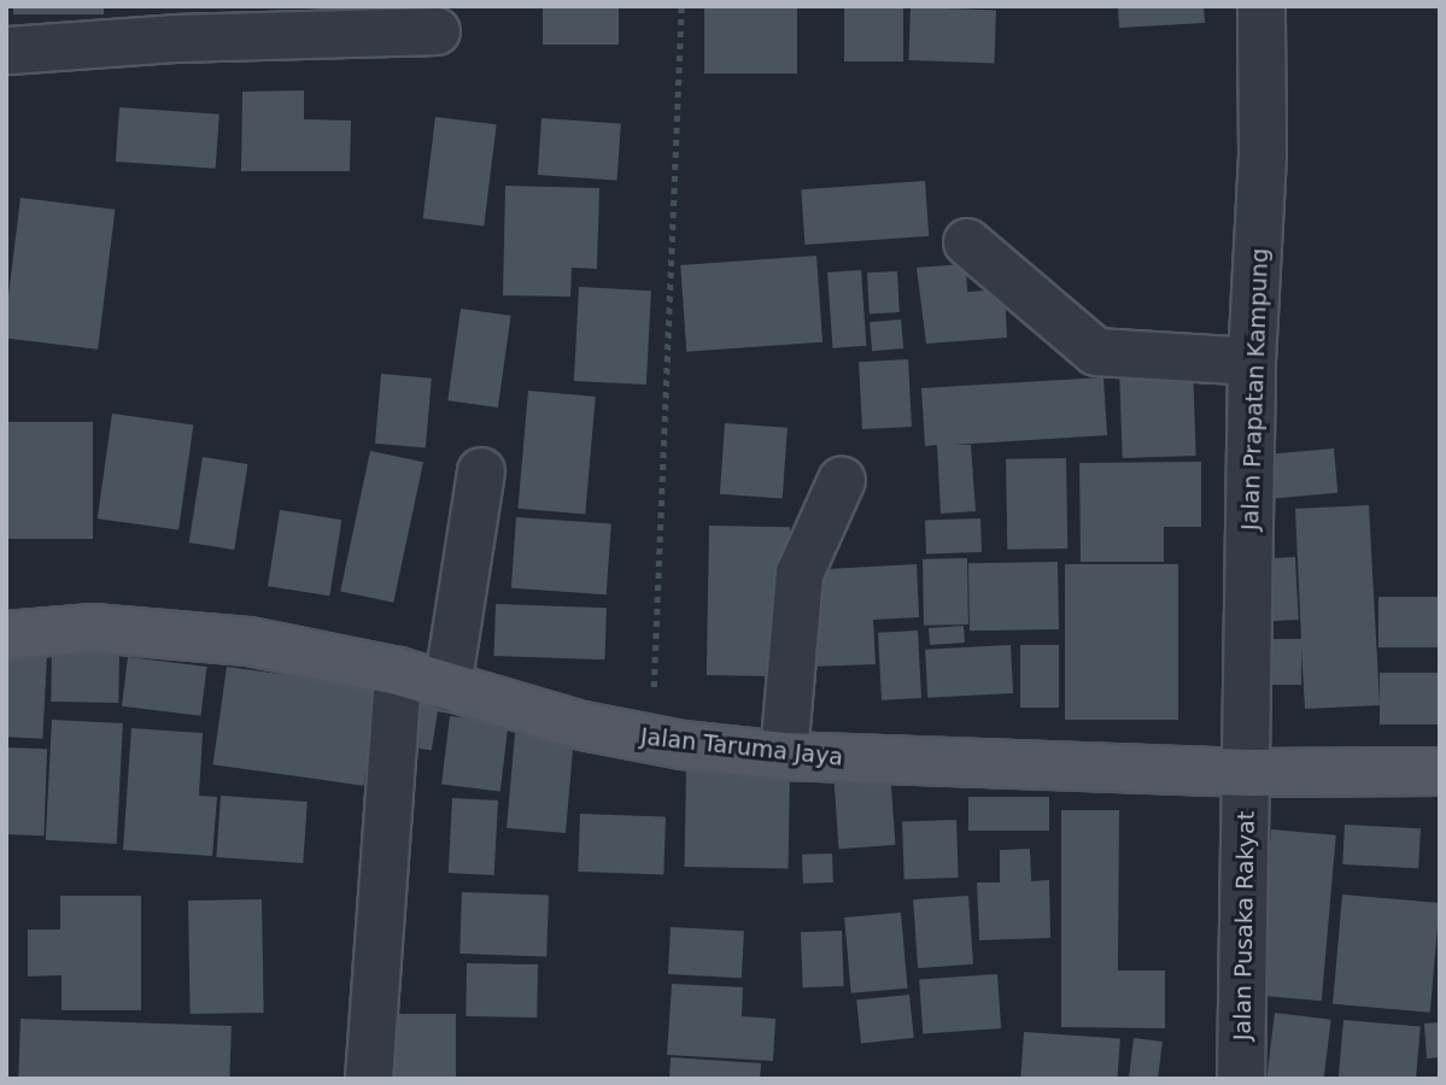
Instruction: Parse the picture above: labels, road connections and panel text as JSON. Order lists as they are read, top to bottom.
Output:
{
  "streets": {
    "main road": ["Jalan Taruma Jaya"],
    "street": ["Jalan Prapatan Kampung", "Jalan Pusaka Rakyat"]
  },
  "crossings": [
    ["Jalan Prapatan Kampung", "Jalan Taruma Jaya"],
    ["Jalan Prapatan Kampung", "Jalan Pusaka Rakyat"],
    ["Jalan Taruma Jaya", "Jalan Pusaka Rakyat"]
  ]
}
